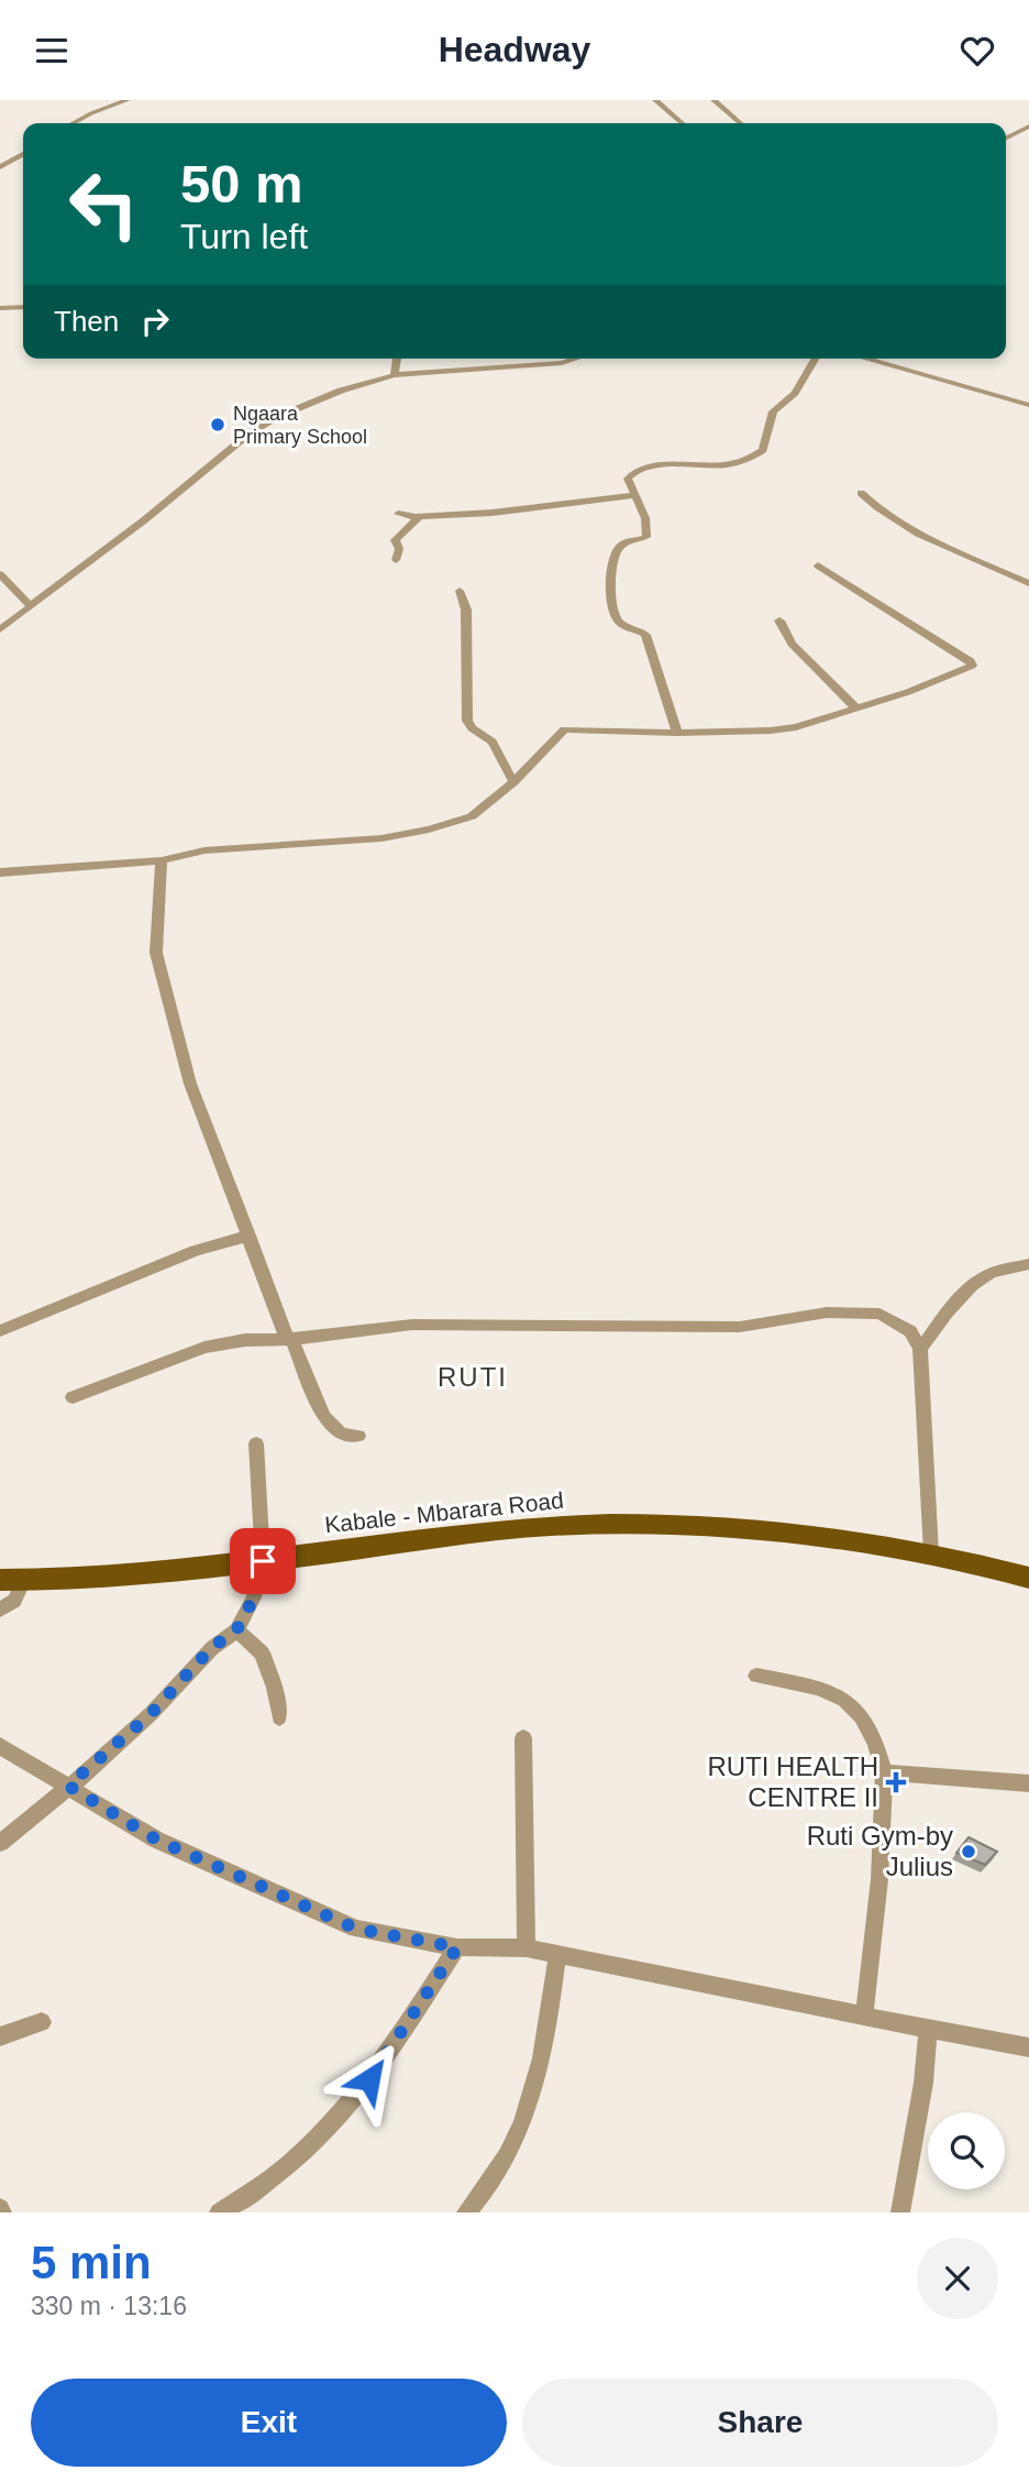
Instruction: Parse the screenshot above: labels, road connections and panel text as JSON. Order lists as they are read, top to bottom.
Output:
{
  "streets": {
    "main road": ["Kabale - Mbarara Road"]
  },
  "districts": ["RUTI"],
  "places": {
    "other": ["Ngaara Primary School", "Ruti Gym-by Julius"],
    "health": ["RUTI HEALTH CENTRE II"]
  },
  "page": {
    "header": "Headway",
    "turn": ["50 m", "Turn left"],
    "then": "Then",
    "heading": ["5 min", "330 m · 13:16"],
    "buttons": ["Exit", "Share"]
  }
}
